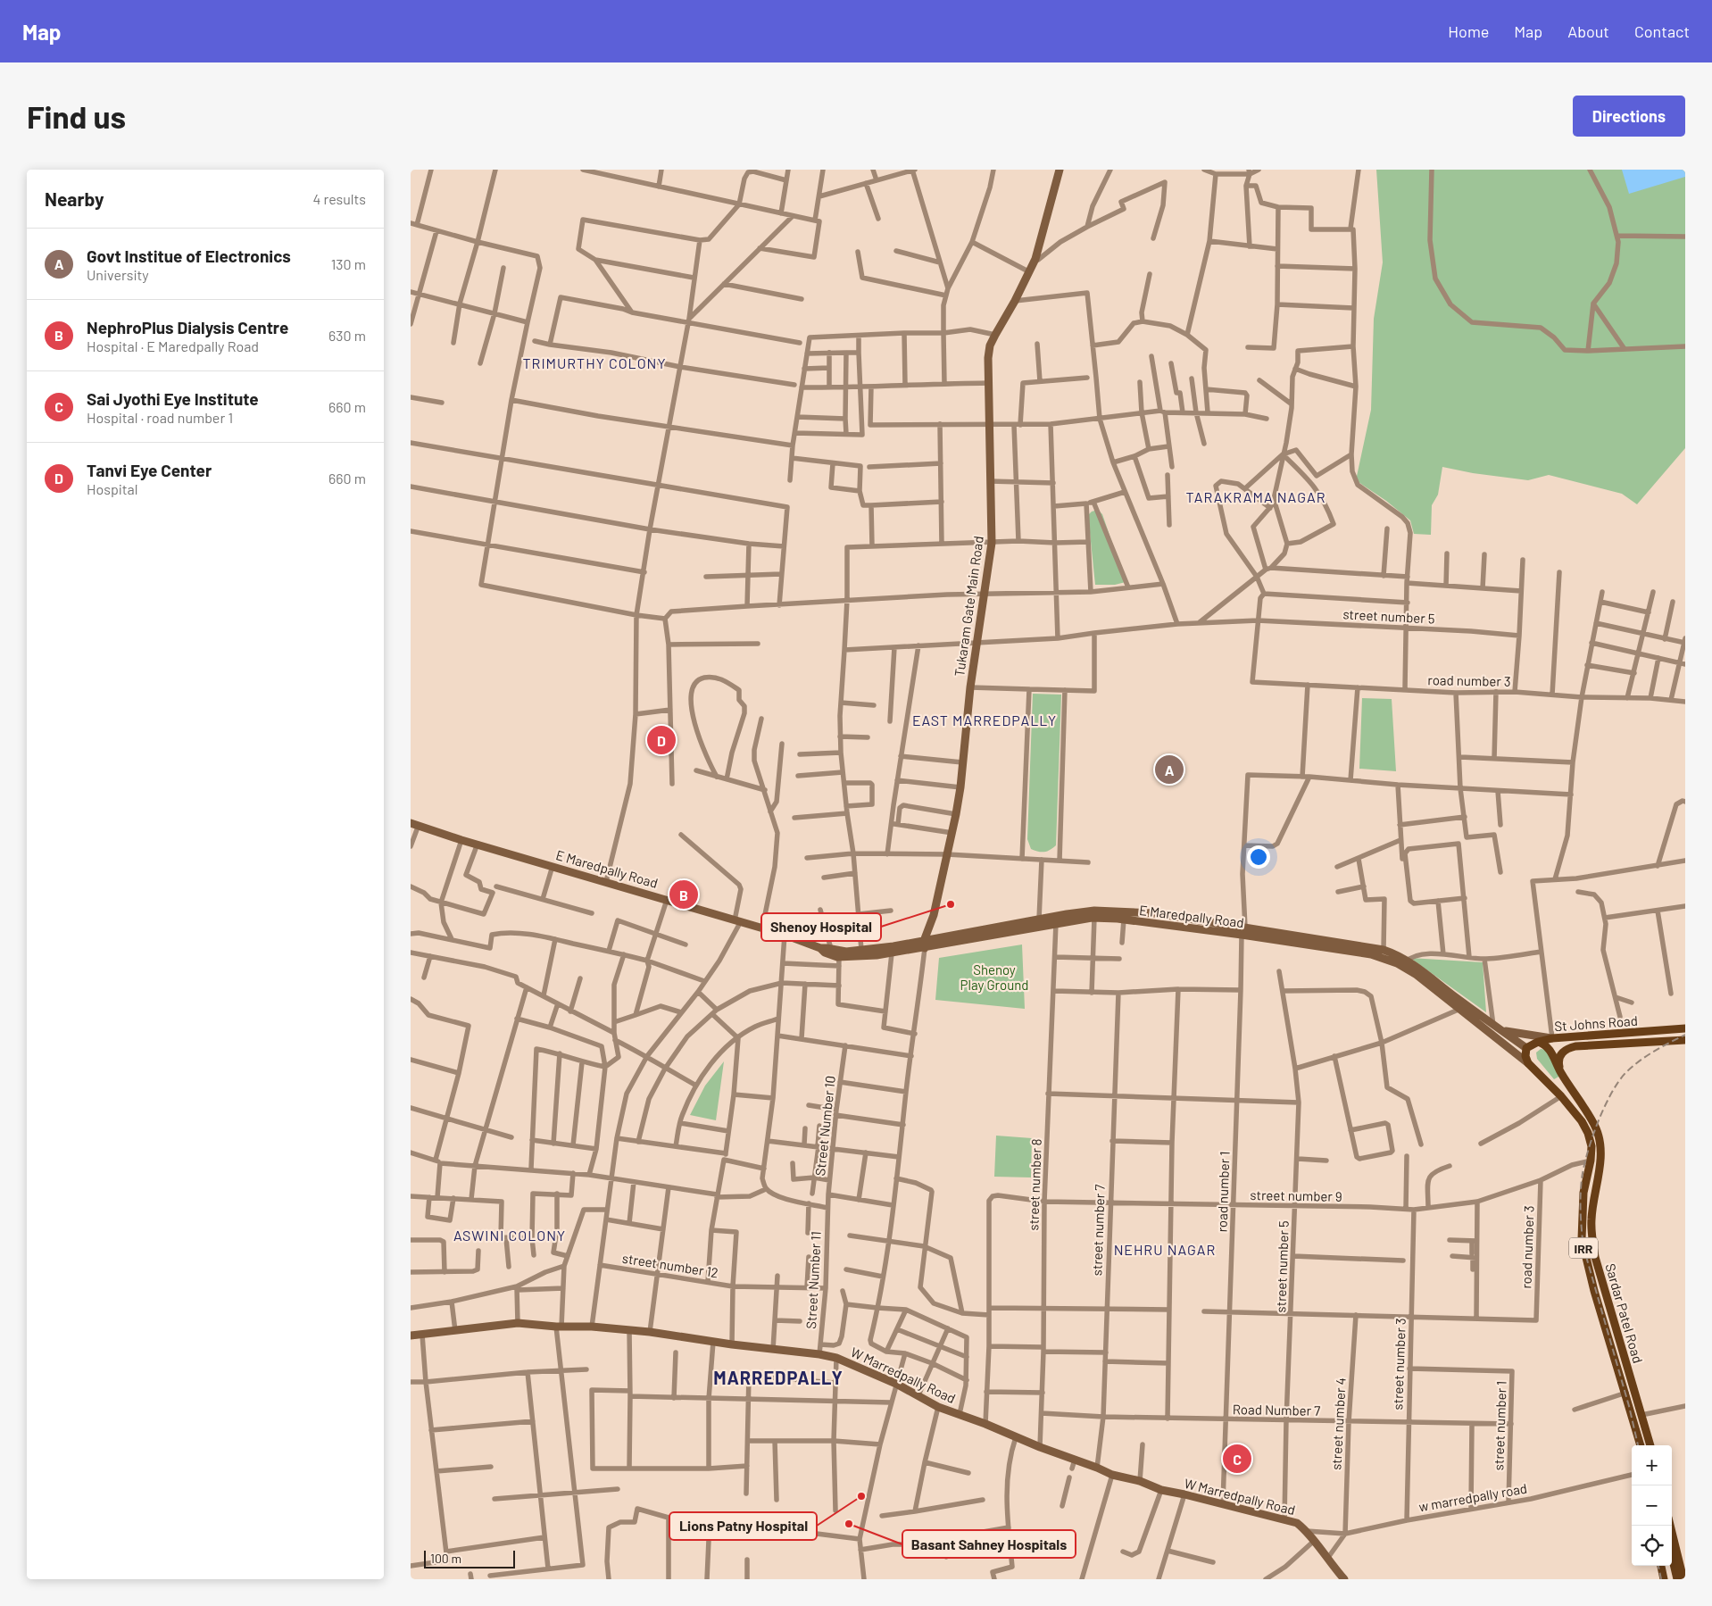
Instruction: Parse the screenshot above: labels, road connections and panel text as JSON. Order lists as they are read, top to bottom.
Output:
{
  "streets": {
    "main road": [
      "Tukaram Gate Main Road",
      "E Maredpally Road",
      "St Johns Road",
      "IRR",
      "Sardar Patel Road",
      "W Marredpally Road"
    ],
    "street": [
      "street number 5",
      "road number 3",
      "Street Number 10",
      "street number 8",
      "road number 1",
      "street number 9",
      "street number 7",
      "street number 12",
      "Street Number 11",
      "street number 3",
      "Road Number 7",
      "street number 4",
      "street number 1",
      "w marredpally road"
    ]
  },
  "crossings": [
    ["Tukaram Gate Main Road", "street number 5"],
    ["Tukaram Gate Main Road", "E Maredpally Road"],
    ["street number 5", "road number 3"],
    ["street number 5", "street number 9"],
    ["street number 5", "W Marredpally Road"],
    ["street number 5", "Road Number 7"],
    ["road number 3", "road number 1"],
    ["road number 3", "street number 9"],
    ["road number 3", "street number 3"],
    ["road number 3", "street number 4"],
    ["E Maredpally Road", "St Johns Road"],
    ["E Maredpally Road", "street number 8"],
    ["E Maredpally Road", "road number 1"],
    ["E Maredpally Road", "Sardar Patel Road"],
    ["St Johns Road", "Sardar Patel Road"],
    ["Street Number 10", "Street Number 11"],
    ["street number 8", "street number 9"],
    ["street number 8", "W Marredpally Road"],
    ["street number 8", "Road Number 7"],
    ["road number 1", "street number 9"],
    ["road number 1", "W Marredpally Road"],
    ["road number 1", "Road Number 7"],
    ["street number 9", "street number 7"],
    ["street number 9", "street number 3"],
    ["street number 7", "W Marredpally Road"],
    ["street number 7", "Road Number 7"],
    ["street number 12", "W Marredpally Road"],
    ["Street Number 11", "W Marredpally Road"],
    ["street number 3", "Road Number 7"],
    ["street number 3", "street number 1"],
    ["street number 3", "w marredpally road"],
    ["W Marredpally Road", "w marredpally road"],
    ["Road Number 7", "street number 4"],
    ["Road Number 7", "street number 1"],
    ["street number 4", "w marredpally road"],
    ["street number 1", "w marredpally road"]
  ],
  "districts": [
    "TRIMURTHY COLONY",
    "TARAKRAMA NAGAR",
    "EAST MARREDPALLY",
    "ASWINI COLONY",
    "NEHRU NAGAR",
    "MARREDPALLY"
  ],
  "parks": ["Shenoy Play Ground"],
  "places": ["Shenoy Hospital", "Lions Patny Hospital", "Basant Sahney Hospitals"],
  "scale_bar": "100 m",
  "page": {
    "header": "Map",
    "nav": [
      "Home",
      "Map",
      "About",
      "Contact"
    ],
    "buttons": "Directions",
    "title": "Find us",
    "heading": ["Nearby", "4 results"],
    "list": [
      {
        "mark": "A",
        "name": "Govt Institue of Electronics",
        "note": "University",
        "value": "130 m"
      },
      {
        "mark": "B",
        "name": "NephroPlus Dialysis Centre",
        "note": "Hospital · E Maredpally Road",
        "value": "630 m"
      },
      {
        "mark": "C",
        "name": "Sai Jyothi Eye Institute",
        "note": "Hospital · road number 1",
        "value": "660 m"
      },
      {
        "mark": "D",
        "name": "Tanvi Eye Center",
        "note": "Hospital",
        "value": "660 m"
      }
    ],
    "pins": [
      "D",
      "A",
      "B",
      "C"
    ],
    "map_buttons": ["+", "−"],
    "scale": "100 m"
  }
}
